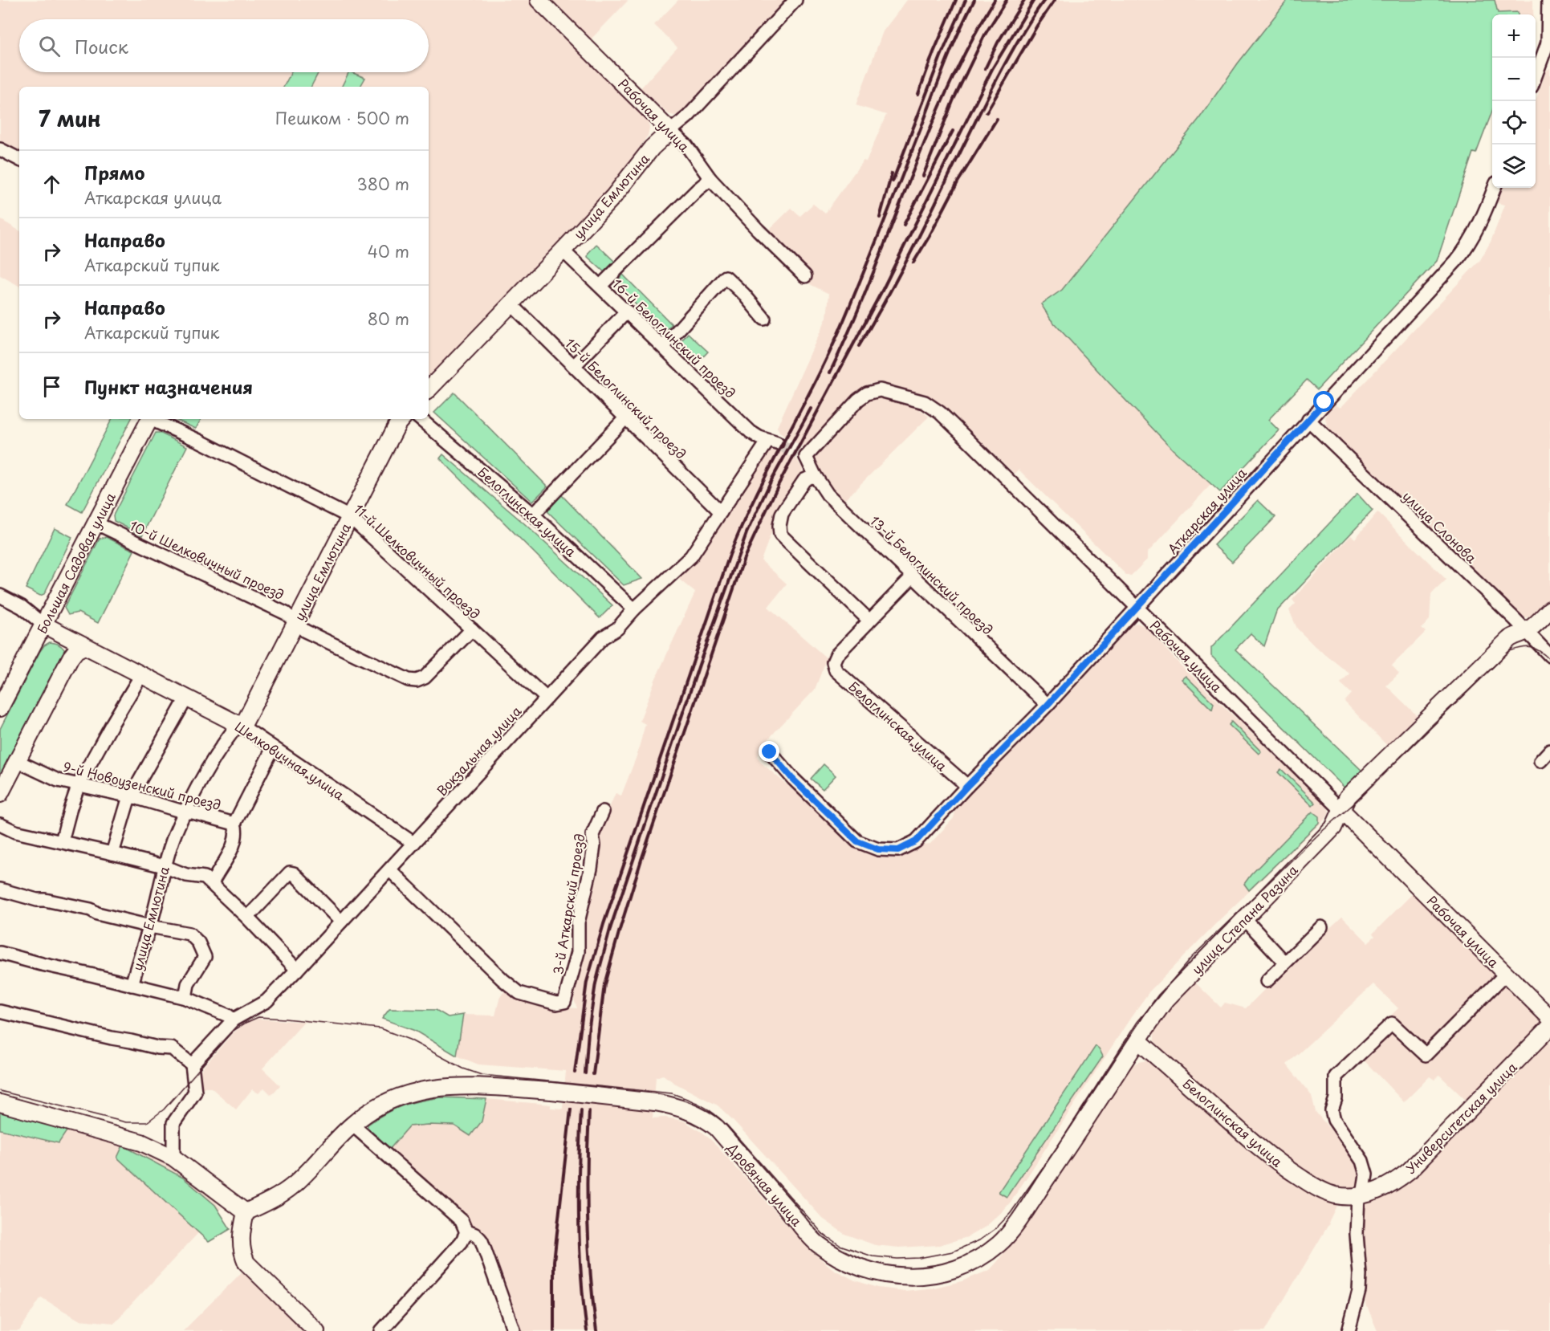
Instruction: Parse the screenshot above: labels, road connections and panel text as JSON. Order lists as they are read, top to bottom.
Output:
{
  "streets": {
    "main road": [
      "Рабочая улица",
      "улица Емлютина",
      "Белоглинская улица",
      "Большая Садовая улица",
      "Шелковичная улица",
      "улица Степана Разина",
      "Университетская улица",
      "Дровяная улица"
    ],
    "street": [
      "16-й Белоглинский проезд",
      "15-й Белоглинский проезд",
      "Аткарская улица",
      "улица Слонова",
      "10-й Шелковичный проезд",
      "11-й Шелковичный проезд",
      "13-й Белоглинский проезд",
      "Вокзальная улица",
      "9-й Новоузенский проезд",
      "3-й Аткарский проезд"
    ]
  },
  "crossings": [
    ["Рабочая улица", "улица Емлютина"],
    ["Рабочая улица", "Аткарская улица"],
    ["Рабочая улица", "13-й Белоглинский проезд"],
    ["Рабочая улица", "улица Степана Разина"],
    ["улица Емлютина", "16-й Белоглинский проезд"],
    ["улица Емлютина", "15-й Белоглинский проезд"],
    ["улица Емлютина", "10-й Шелковичный проезд"],
    ["улица Емлютина", "11-й Шелковичный проезд"],
    ["улица Емлютина", "Шелковичная улица"],
    ["улица Емлютина", "9-й Новоузенский проезд"],
    ["16-й Белоглинский проезд", "Вокзальная улица"],
    ["15-й Белоглинский проезд", "Вокзальная улица"],
    ["Аткарская улица", "Белоглинская улица"],
    ["Аткарская улица", "улица Слонова"],
    ["Аткарская улица", "13-й Белоглинский проезд"],
    ["Белоглинская улица", "Вокзальная улица"],
    ["Белоглинская улица", "улица Степана Разина"],
    ["Белоглинская улица", "Университетская улица"],
    ["улица Слонова", "улица Степана Разина"],
    ["10-й Шелковичный проезд", "11-й Шелковичный проезд"],
    ["10-й Шелковичный проезд", "Большая Садовая улица"],
    ["11-й Шелковичный проезд", "Вокзальная улица"],
    ["Большая Садовая улица", "Шелковичная улица"],
    ["Вокзальная улица", "Шелковичная улица"],
    ["Вокзальная улица", "3-й Аткарский проезд"],
    ["улица Степана Разина", "Дровяная улица"]
  ],
  "page": {
    "map_buttons": ["+", "−"],
    "search": "Поиск",
    "heading": ["7 мин", "Пешком · 500 m"],
    "list": [
      ["Прямо", "Аткарская улица", "380 m"],
      ["Направо", "Аткарский тупик", "40 m"],
      ["Направо", "Аткарский тупик", "80 m"],
      "Пункт назначения"
    ]
  }
}
